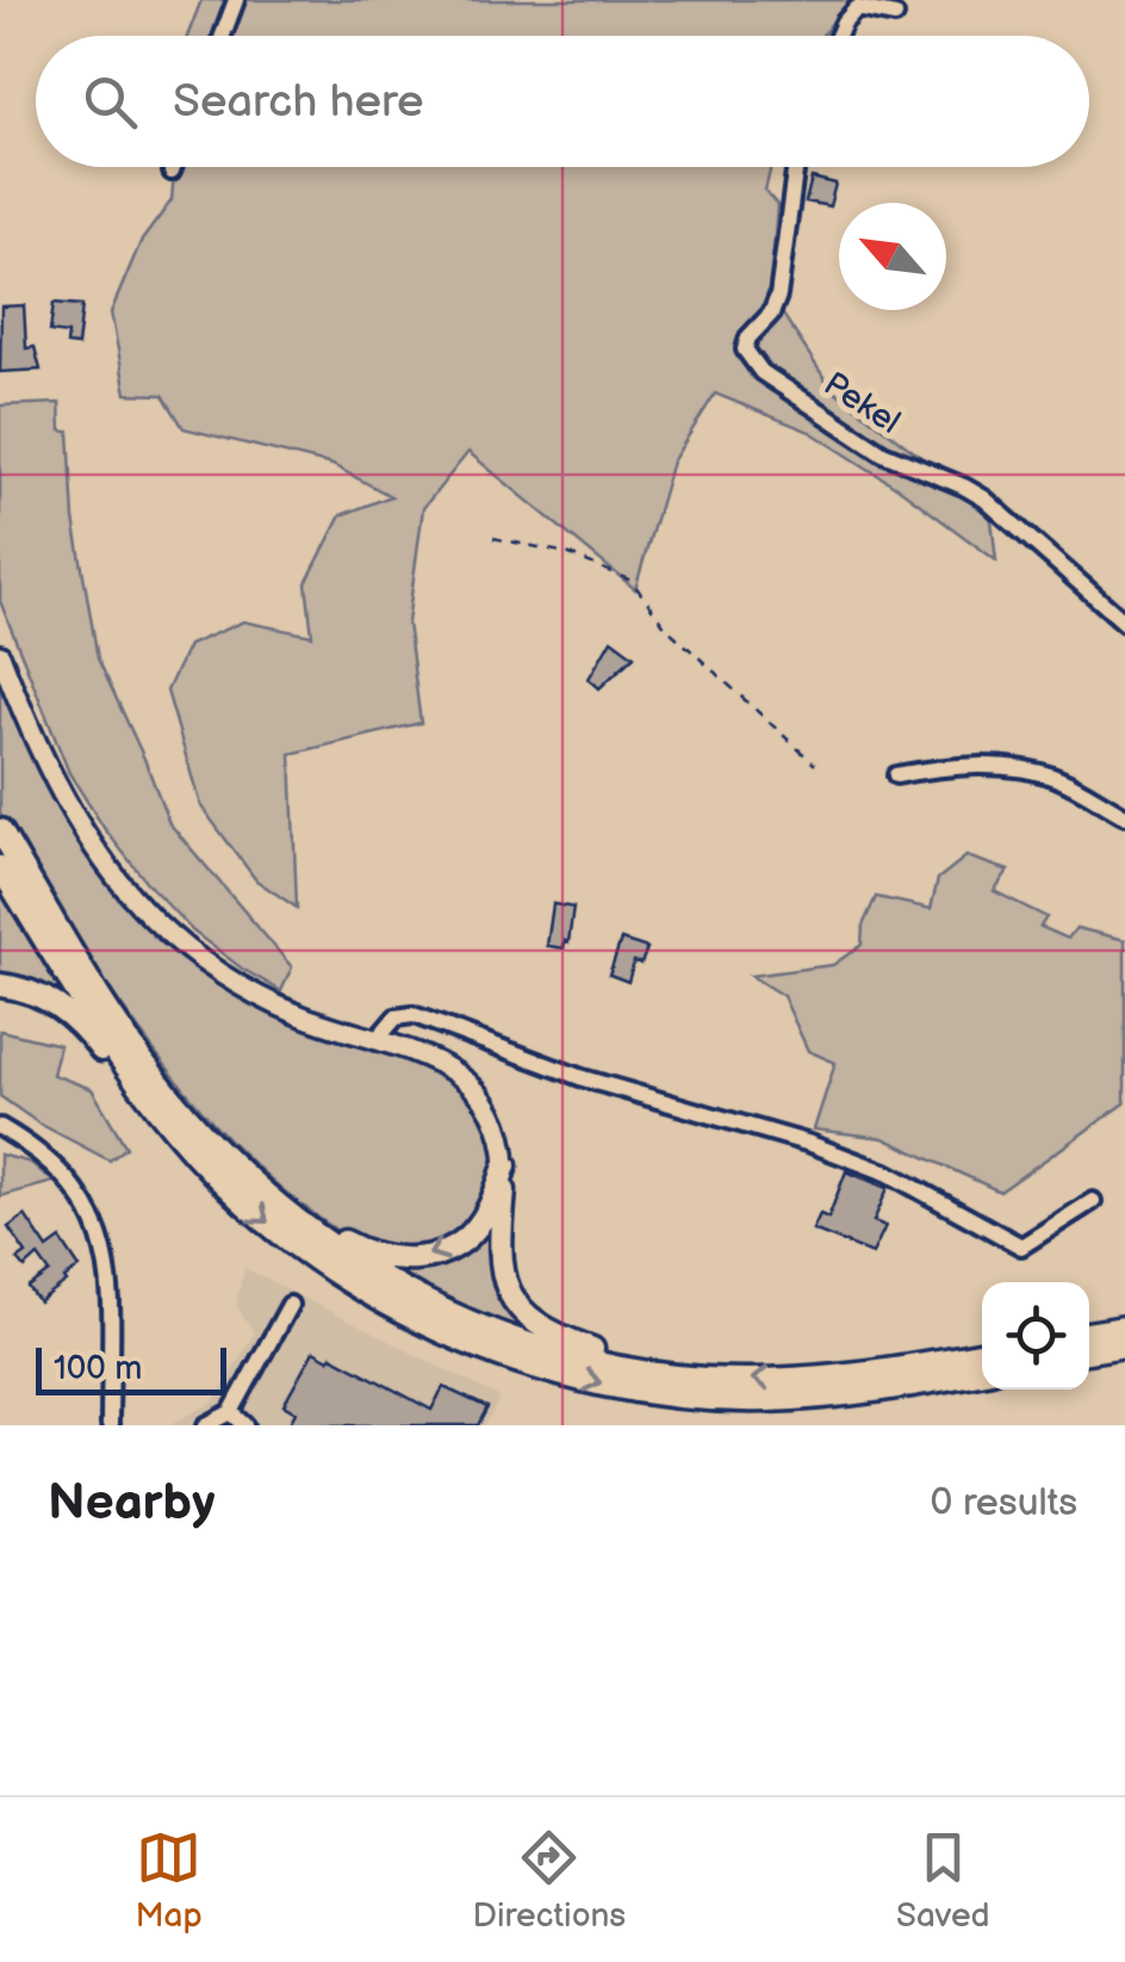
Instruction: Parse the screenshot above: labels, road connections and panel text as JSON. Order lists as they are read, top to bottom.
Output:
{
  "streets": {
    "street": ["Pekel"]
  },
  "scale_bar": "100 m",
  "north": "top left",
  "page": {
    "search": "Search here",
    "scale": "100 m",
    "heading": ["Nearby", "0 results"],
    "nav": ["Map", "Directions", "Saved"]
  }
}
